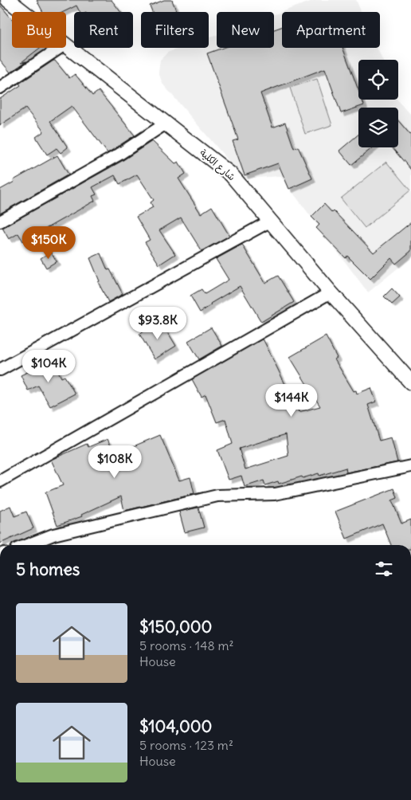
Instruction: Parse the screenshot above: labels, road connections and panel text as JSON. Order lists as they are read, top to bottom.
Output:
{
  "streets": {
    "street": ["شارع الكلية"]
  },
  "page": {
    "chip": [
      "Buy",
      "Rent",
      "Filters",
      "New",
      "Apartment"
    ],
    "price": [
      "$150K",
      "$93.8K",
      "$104K",
      "$144K",
      "$108K"
    ],
    "heading": "5 homes",
    "list": [
      {
        "name": "$150,000",
        "note": "5 rooms · 148 m² · House"
      },
      {
        "name": "$104,000",
        "note": "5 rooms · 123 m² · House"
      }
    ]
  }
}
